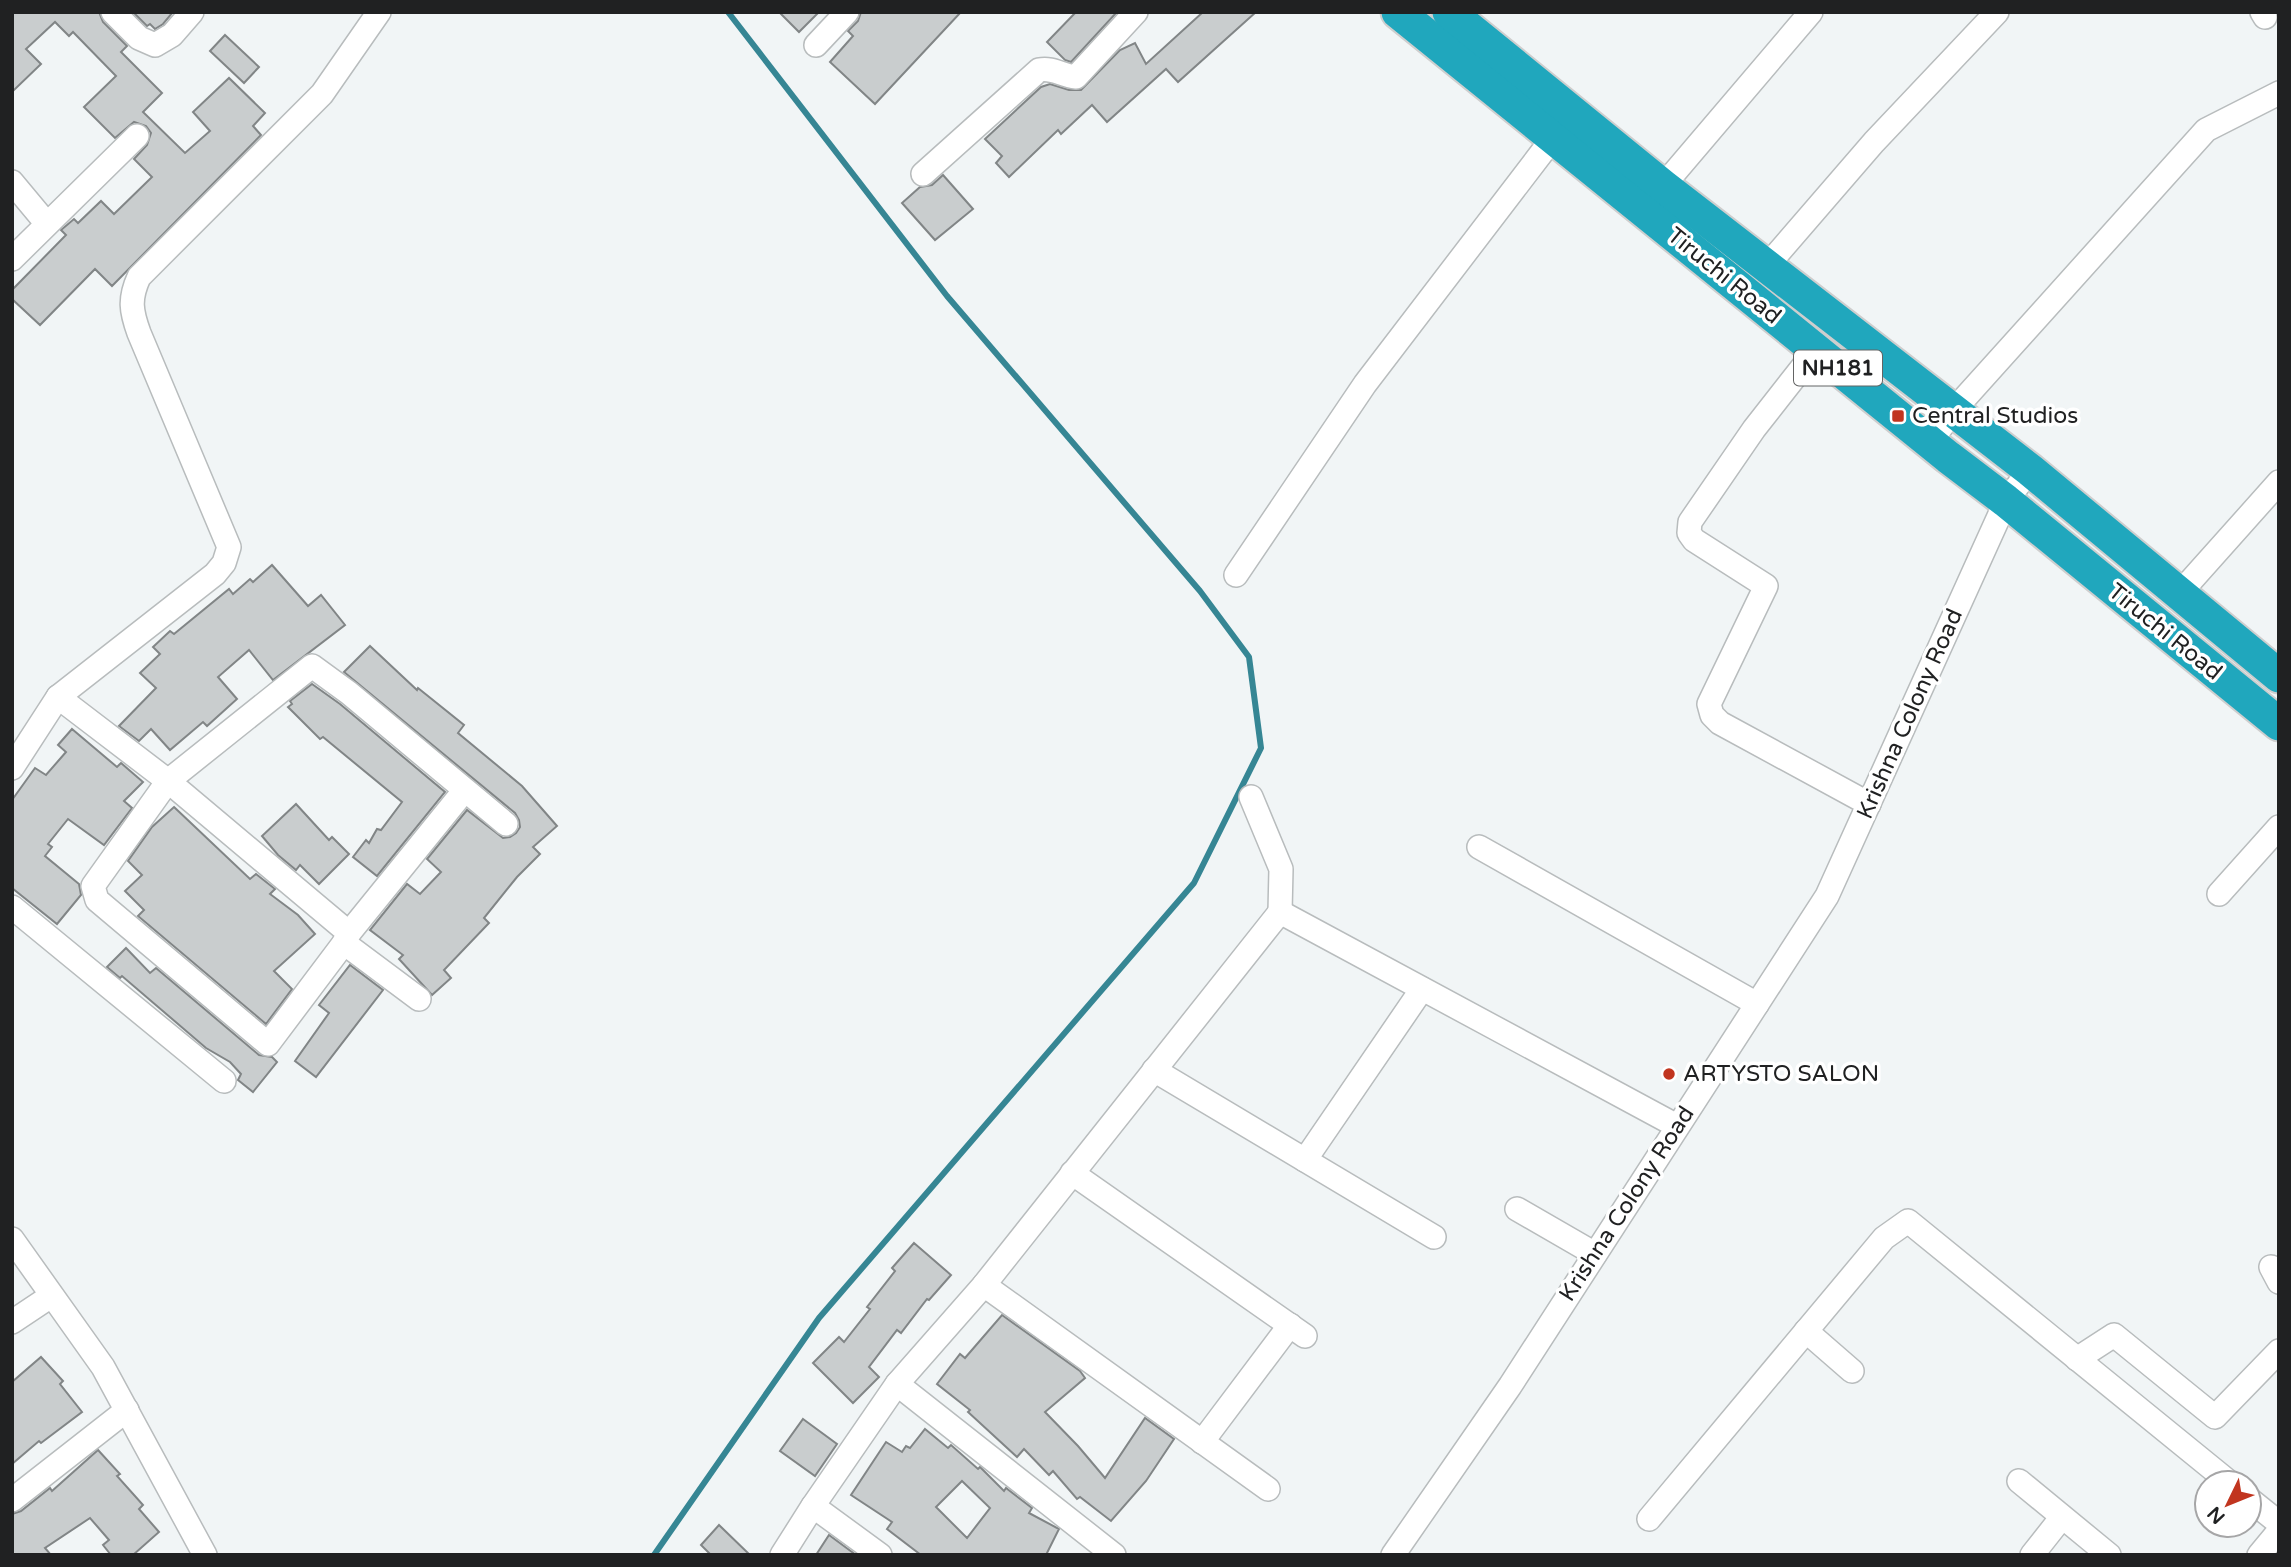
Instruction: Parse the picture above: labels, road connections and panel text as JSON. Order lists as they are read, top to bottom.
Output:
{
  "streets": {
    "highway": ["Tiruchi Road", "NH181"],
    "street": ["Krishna Colony Road"]
  },
  "crossings": [
    ["Tiruchi Road", "Krishna Colony Road"],
    ["NH181", "Krishna Colony Road"]
  ],
  "places": {
    "transit": ["Central Studios"],
    "other": ["ARTYSTO SALON"]
  },
  "north": "bottom left"
}
